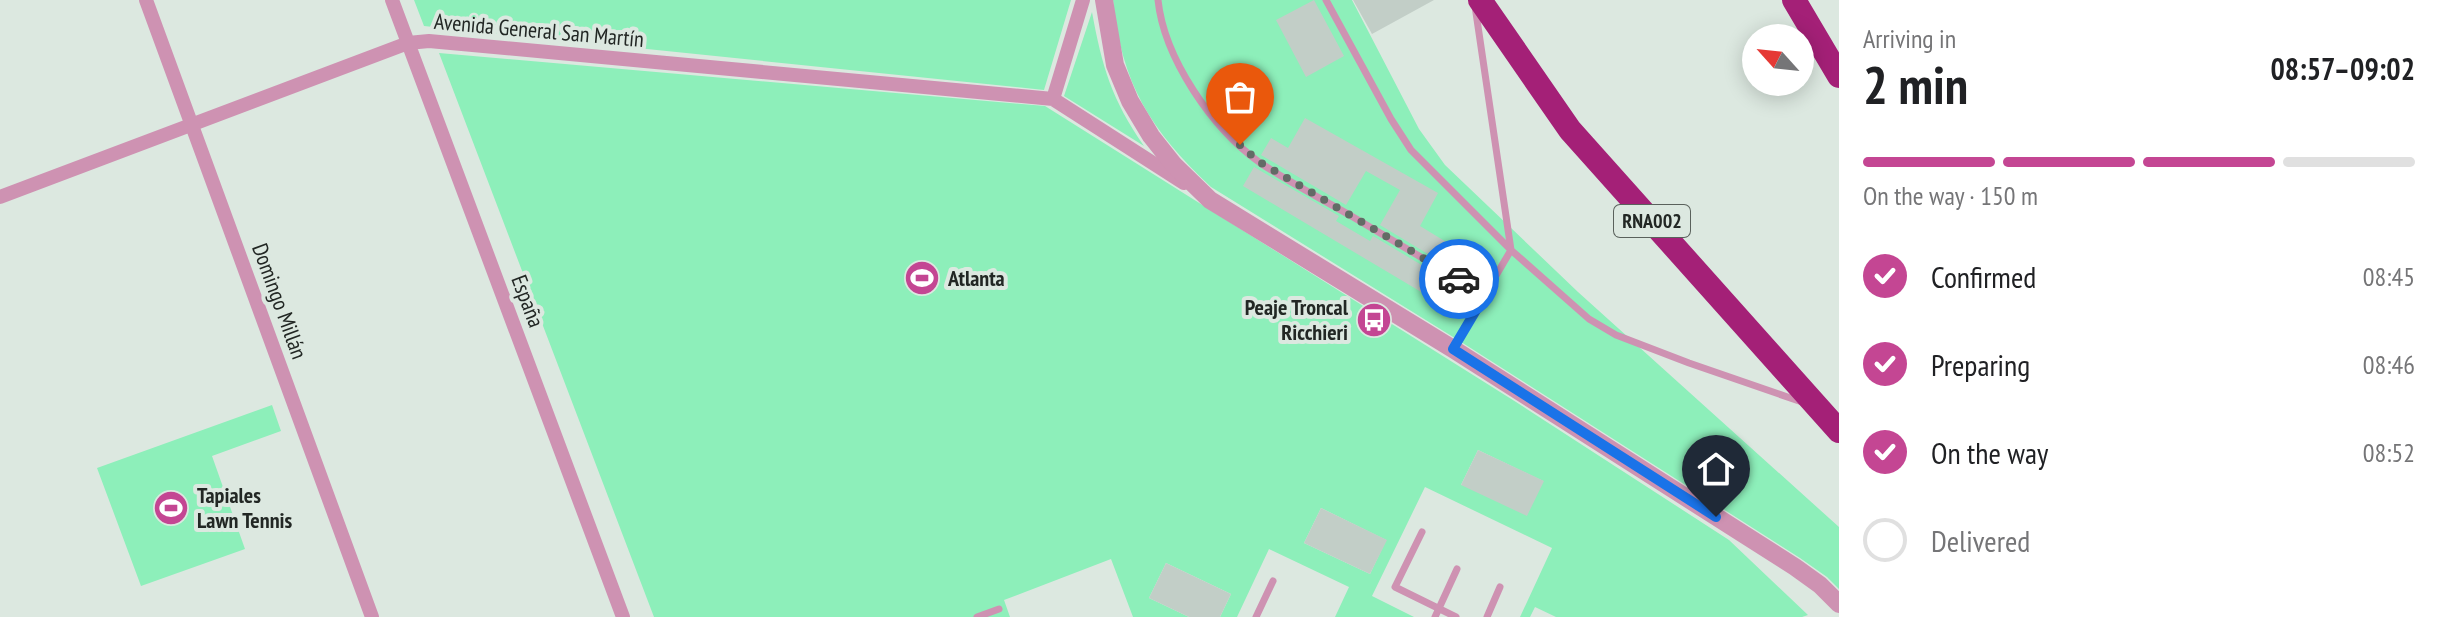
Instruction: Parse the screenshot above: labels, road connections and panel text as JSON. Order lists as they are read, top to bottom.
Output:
{
  "streets": {
    "highway": ["RNA002"],
    "street": ["Avenida General San Martín", "Domingo Millán", "España"]
  },
  "crossings": [
    ["Avenida General San Martín", "Domingo Millán"],
    ["Avenida General San Martín", "España"]
  ],
  "places": {
    "sports": ["Atlanta", "Tapiales Lawn Tennis"],
    "bus stop": ["Peaje Troncal Ricchieri"]
  },
  "north": "top left",
  "page": {
    "heading": ["2 min", "Arriving in", "08:57–09:02"],
    "bar": "On the way · 150 m",
    "list": [
      ["Confirmed", "08:45"],
      ["Preparing", "08:46"],
      ["On the way", "08:52"],
      "Delivered"
    ]
  }
}
